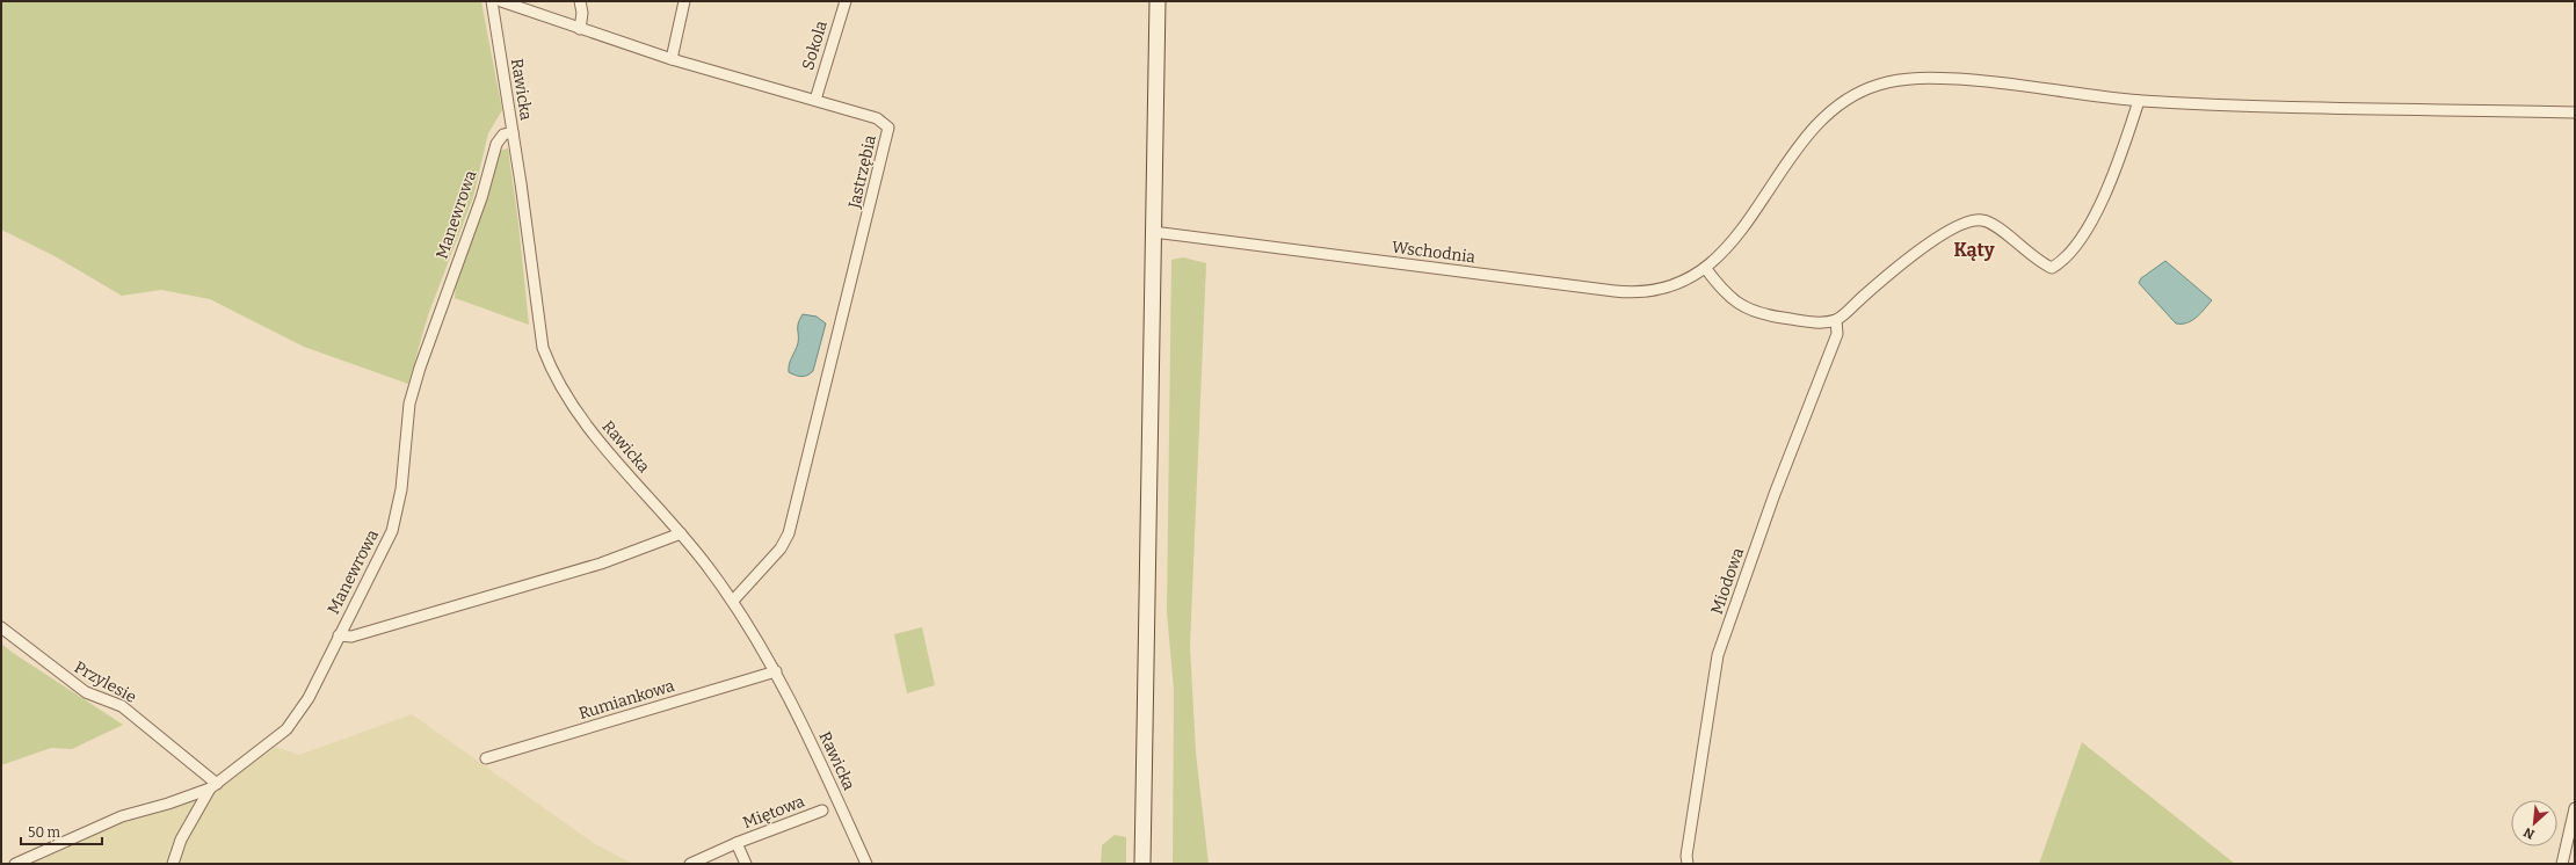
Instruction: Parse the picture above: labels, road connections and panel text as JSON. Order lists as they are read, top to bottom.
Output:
{
  "streets": {
    "street": [
      "Sokola",
      "Rawicka",
      "Jastrzębia",
      "Manewrowa",
      "Wschodnia",
      "Miodowa",
      "Przylesie",
      "Rumiankowa",
      "Miętowa"
    ]
  },
  "crossings": [
    ["Sokola", "Jastrzębia"],
    ["Rawicka", "Jastrzębia"],
    ["Rawicka", "Manewrowa"],
    ["Rawicka", "Rumiankowa"],
    ["Manewrowa", "Przylesie"]
  ],
  "districts": ["Kąty"],
  "scale_bar": "50 m",
  "north": "bottom left"
}
